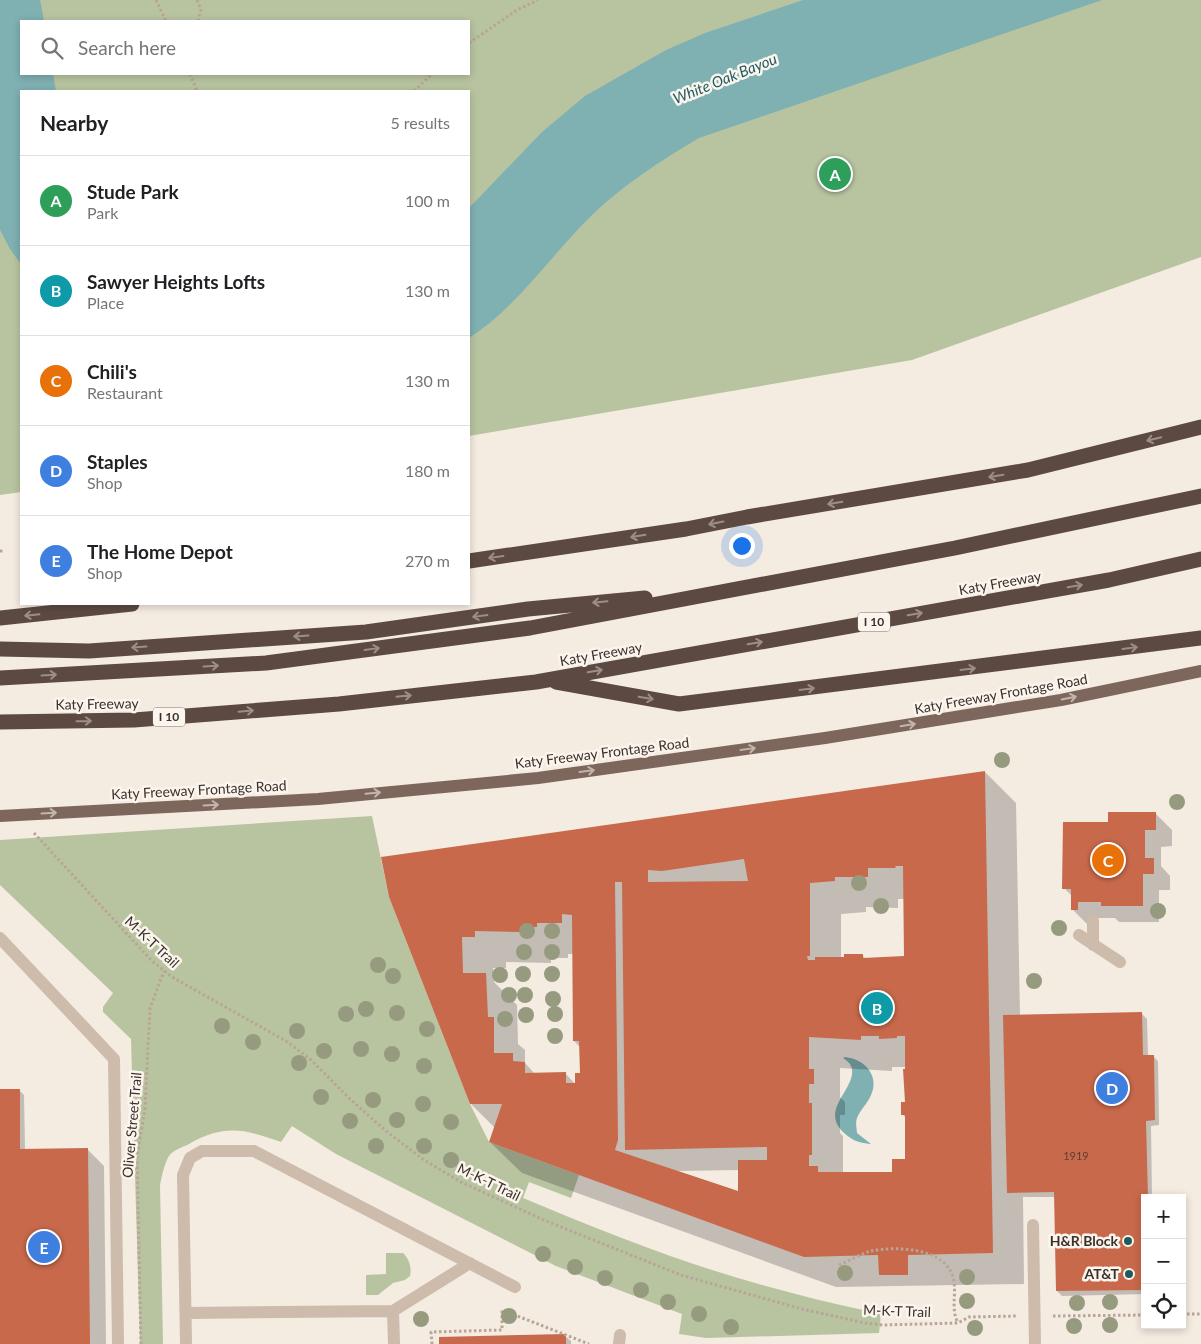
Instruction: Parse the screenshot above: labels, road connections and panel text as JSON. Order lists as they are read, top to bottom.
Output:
{
  "streets": {
    "highway": ["Katy Freeway", "I 10"],
    "main road": ["Katy Freeway Frontage Road"],
    "path": ["M-K-T Trail", "Oliver Street Trail"]
  },
  "crossings": [
    ["M-K-T Trail", "Oliver Street Trail"]
  ],
  "one_way": ["Katy Freeway Frontage Road"],
  "water": ["White Oak Bayou"],
  "places": ["H&R Block", "AT&T"],
  "house_numbers": ["1919"],
  "page": {
    "search": "Search here",
    "heading": ["Nearby", "5 results"],
    "list": [
      {
        "mark": "A",
        "name": "Stude Park",
        "note": "Park",
        "value": "100 m"
      },
      {
        "mark": "B",
        "name": "Sawyer Heights Lofts",
        "note": "Place",
        "value": "130 m"
      },
      {
        "mark": "C",
        "name": "Chili's",
        "note": "Restaurant",
        "value": "130 m"
      },
      {
        "mark": "D",
        "name": "Staples",
        "note": "Shop",
        "value": "180 m"
      },
      {
        "mark": "E",
        "name": "The Home Depot",
        "note": "Shop",
        "value": "270 m"
      }
    ],
    "pins": [
      "A",
      "C",
      "B",
      "D",
      "E"
    ],
    "map_buttons": ["+", "−"]
  }
}
